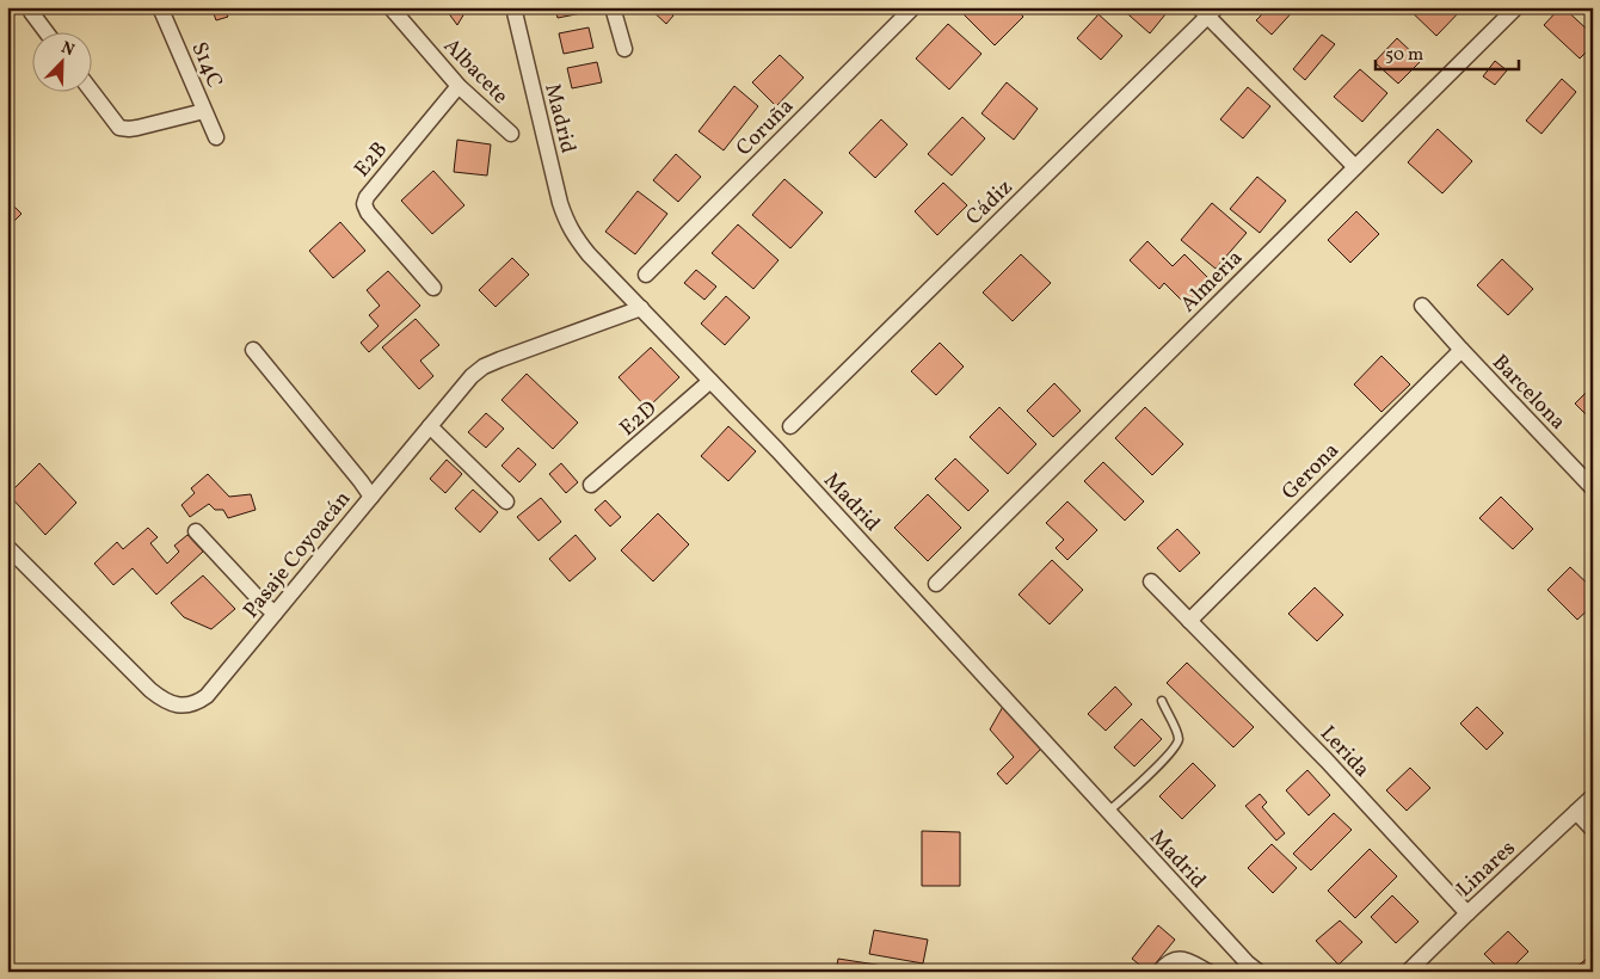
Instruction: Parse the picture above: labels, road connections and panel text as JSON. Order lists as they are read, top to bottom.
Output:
{
  "streets": {
    "street": [
      "S14C",
      "Albacete",
      "Madrid",
      "Coruña",
      "E2B",
      "Cádiz",
      "Almeria",
      "Barcelona",
      "E2D",
      "Gerona",
      "Pasaje Coyoacán",
      "Lerida",
      "Linares"
    ]
  },
  "crossings": [
    ["Albacete", "E2B"],
    ["Madrid", "E2D"],
    ["Madrid", "Pasaje Coyoacán"],
    ["Barcelona", "Gerona"],
    ["Gerona", "Lerida"],
    ["Lerida", "Linares"]
  ],
  "scale_bar": "50 m",
  "north": "top right"
}
